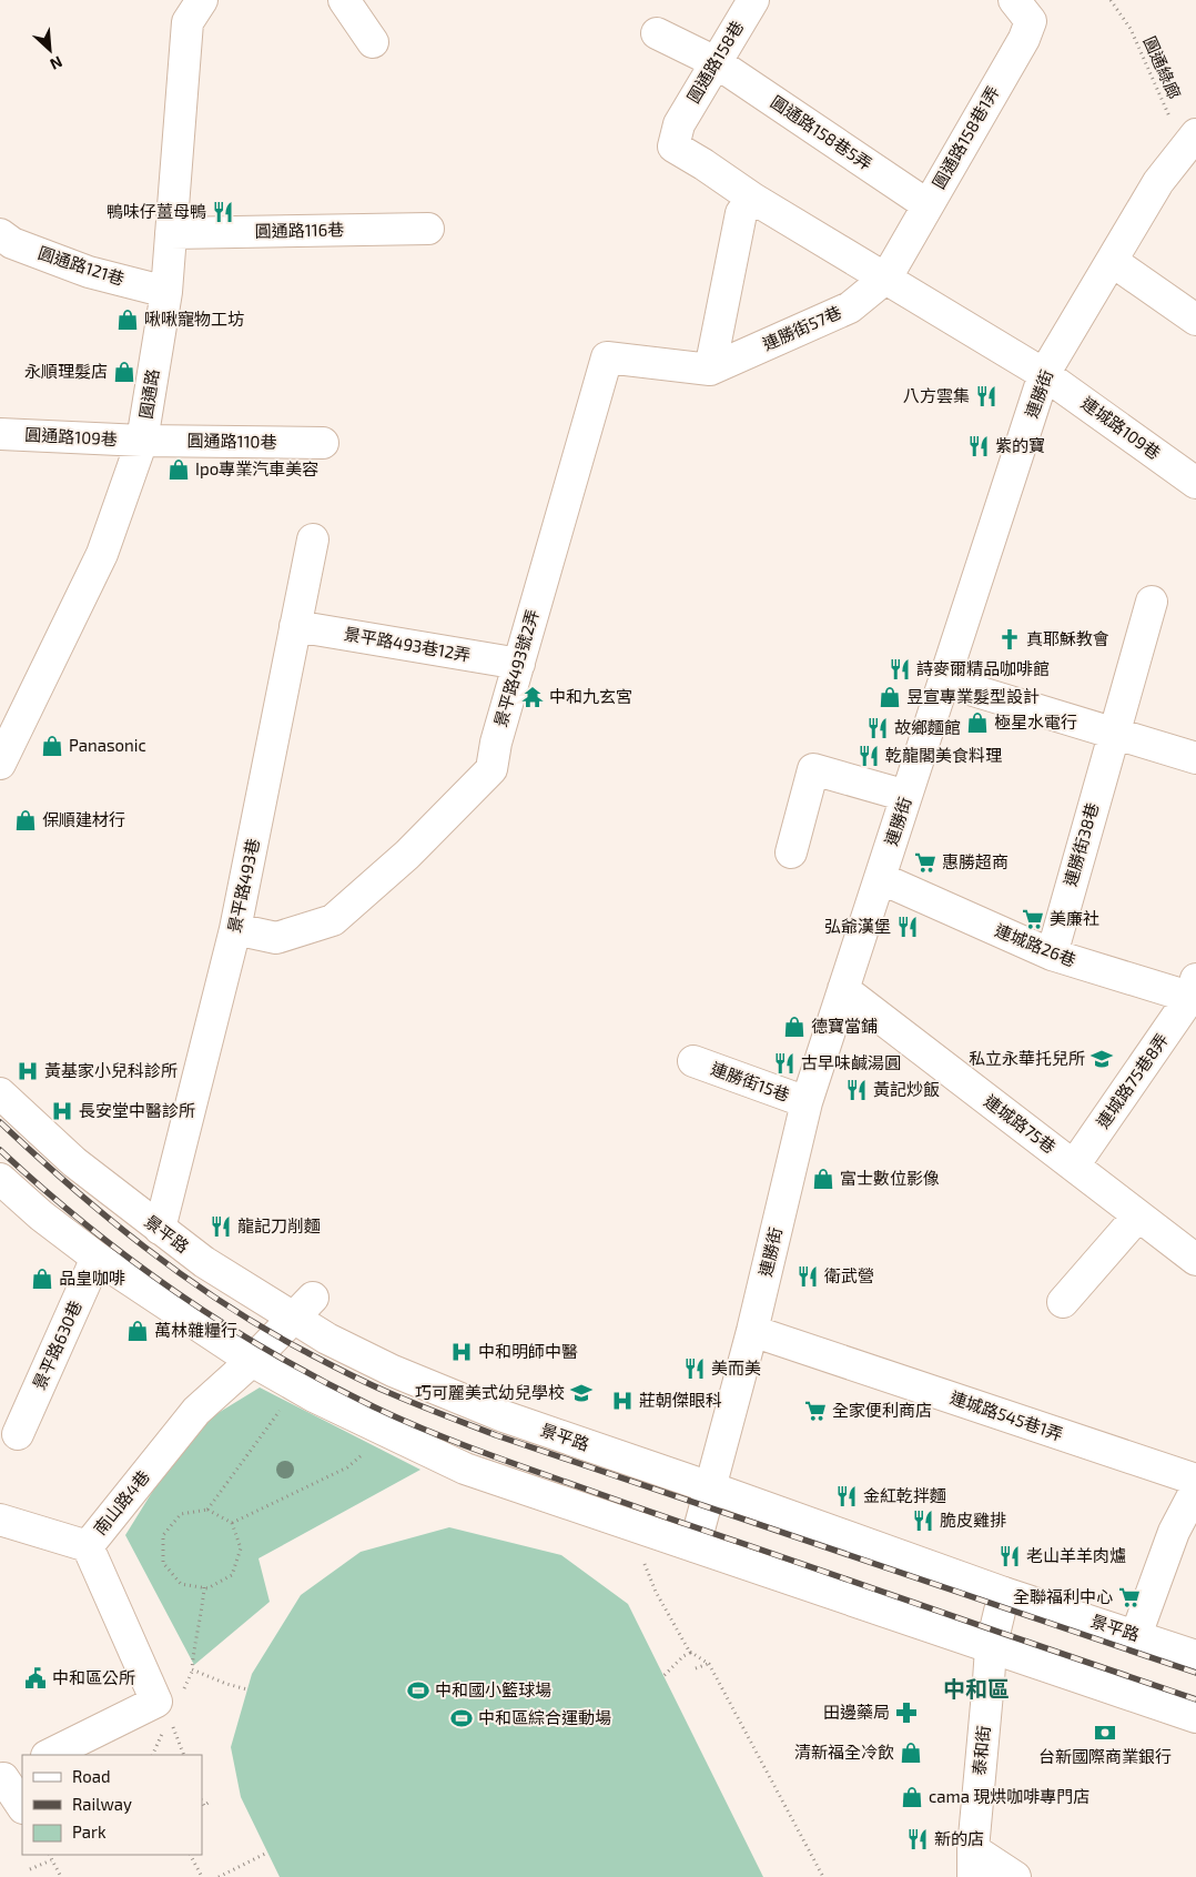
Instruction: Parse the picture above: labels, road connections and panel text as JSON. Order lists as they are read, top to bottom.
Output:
{
  "streets": {
    "street": [
      "圓通路158巷",
      "圓通路158巷5弄",
      "圓通路158巷1弄",
      "圓通路116巷",
      "圓通路121巷",
      "連勝街57巷",
      "圓通路",
      "連勝街",
      "連城路109巷",
      "圓通路109巷",
      "圓通路110巷",
      "景平路493巷12弄",
      "景平路493號2弄",
      "連勝街38巷",
      "景平路493巷",
      "連城路26巷",
      "連城路75巷8弄",
      "連勝街15巷",
      "連城路75巷",
      "景平路",
      "景平路630巷",
      "連城路545巷1弄",
      "南山路4巷",
      "泰和街"
    ],
    "path": ["圓通綠廊"]
  },
  "crossings": [
    ["圓通路158巷", "圓通路158巷5弄"],
    ["圓通綠廊", "連勝街"],
    ["圓通路158巷5弄", "圓通路158巷1弄"],
    ["圓通路158巷1弄", "連勝街57巷"],
    ["圓通路116巷", "圓通路"],
    ["圓通路121巷", "圓通路"],
    ["連勝街57巷", "景平路493號2弄"],
    ["圓通路", "圓通路109巷"],
    ["圓通路", "圓通路110巷"],
    ["連勝街", "連城路109巷"],
    ["連勝街", "連城路26巷"],
    ["連勝街", "連勝街15巷"],
    ["連勝街", "連城路75巷"],
    ["連勝街", "景平路"],
    ["連勝街", "連城路545巷1弄"],
    ["圓通路109巷", "圓通路110巷"],
    ["景平路493巷12弄", "景平路493號2弄"],
    ["景平路493巷12弄", "景平路493巷"],
    ["景平路493號2弄", "景平路493巷"],
    ["連勝街38巷", "連城路26巷"],
    ["景平路493巷", "景平路"],
    ["連城路26巷", "連城路75巷8弄"],
    ["連城路75巷8弄", "連城路75巷"],
    ["景平路", "南山路4巷"],
    ["景平路", "泰和街"]
  ],
  "districts": ["中和區"],
  "places": {
    "restaurant": [
      "鴨味仔薑母鴨",
      "八方雲集",
      "紫的寶",
      "詩麥爾精品咖啡館",
      "故鄉麵館",
      "乾龍閣美食料理",
      "弘爺漢堡",
      "古早味鹹湯圓",
      "黃記炒飯",
      "龍記刀削麵",
      "衛武營",
      "美而美",
      "金紅乾拌麵",
      "脆皮雞排",
      "老山羊羊肉爐",
      "新的店"
    ],
    "shop": [
      "啾啾寵物工坊",
      "永順理髮店",
      "Ipo專業汽車美容",
      "昱宣專業髮型設計",
      "極星水電行",
      "Panasonic",
      "保順建材行",
      "德寶當鋪",
      "富士數位影像",
      "品皇咖啡",
      "萬林雜糧行",
      "清新福全冷飲",
      "cama 現烘咖啡專門店"
    ],
    "church": ["真耶穌教會"],
    "temple": ["中和九玄宮"],
    "supermarket": [
      "惠勝超商",
      "美廉社",
      "全家便利商店",
      "全聯福利中心"
    ],
    "school or university": ["私立永華托兒所", "巧可麗美式幼兒學校"],
    "hospital": [
      "黃基家小兒科診所",
      "長安堂中醫診所",
      "中和明師中醫",
      "莊朝傑眼科"
    ],
    "public building": ["中和區公所"],
    "sports": ["中和國小籃球場", "中和區綜合運動場"],
    "pharmacy": ["田邊藥局"],
    "bank": ["台新國際商業銀行"]
  },
  "legend": ["Road", "Railway", "Park"],
  "north": "bottom right"
}
